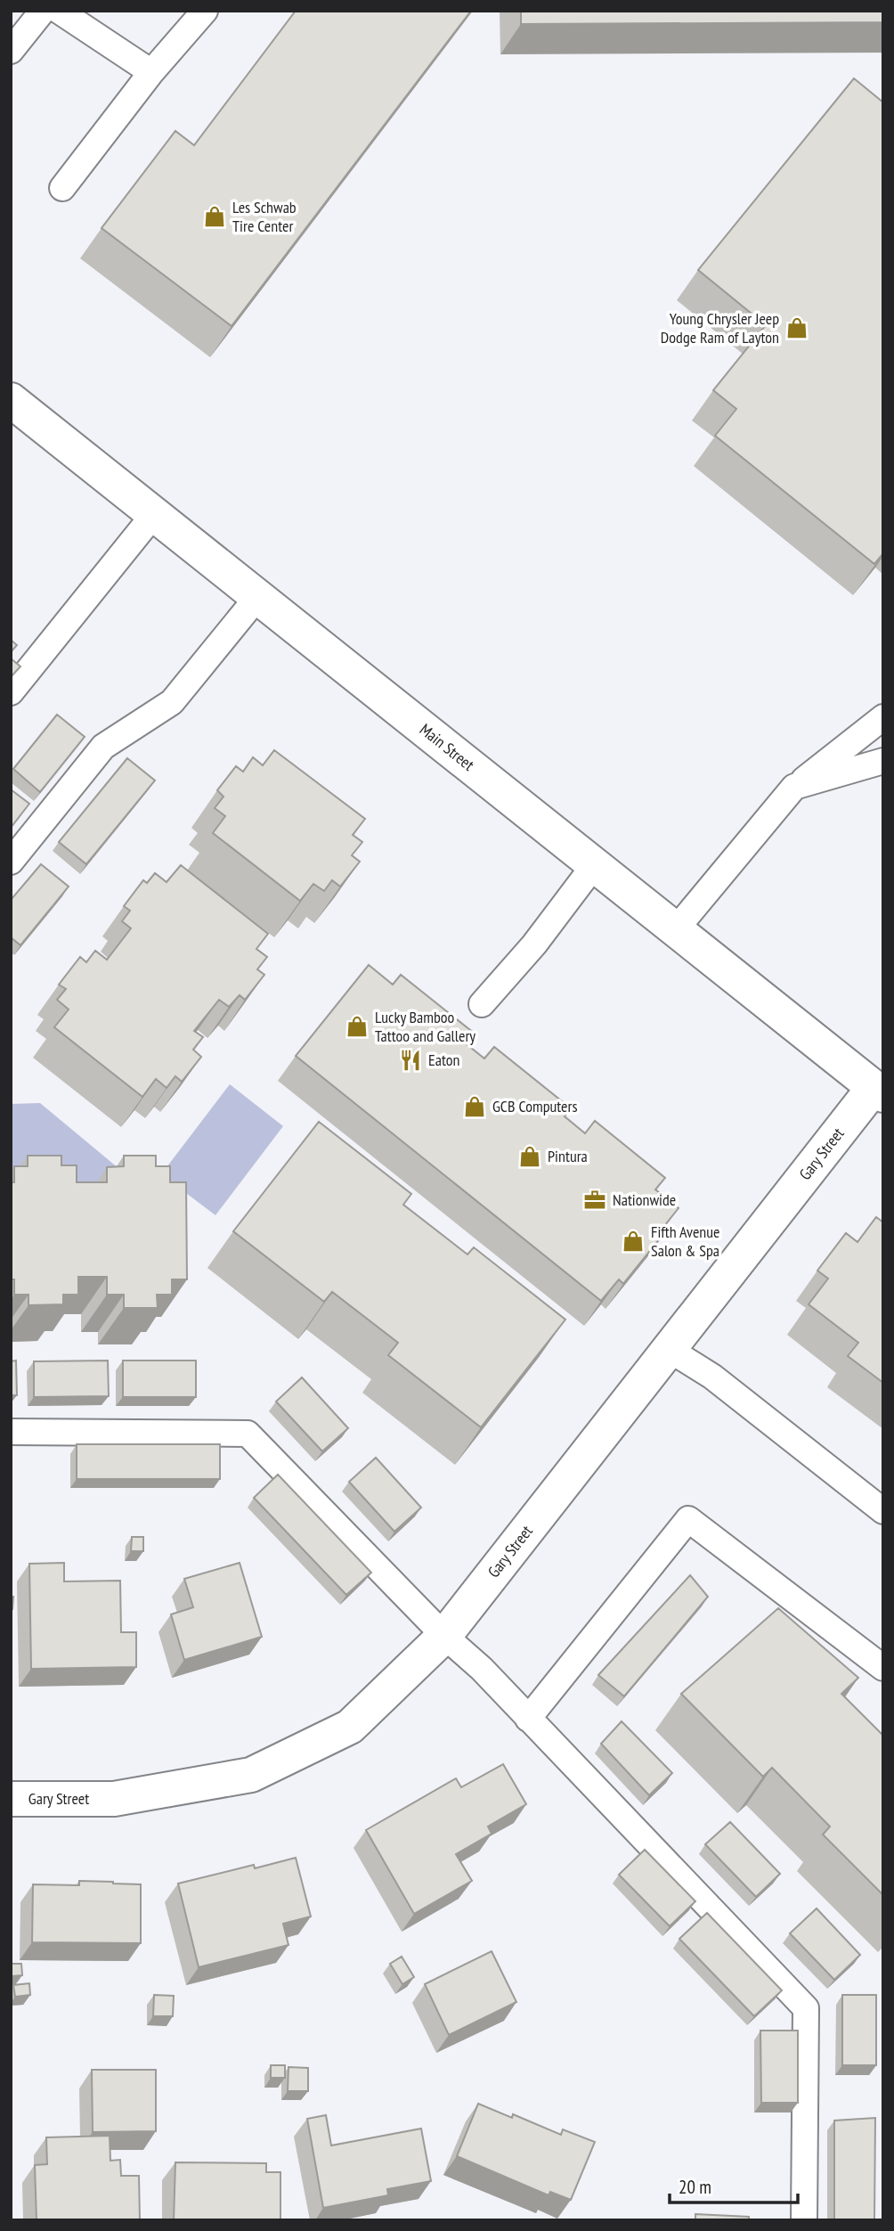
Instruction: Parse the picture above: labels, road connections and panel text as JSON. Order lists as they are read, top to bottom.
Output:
{
  "streets": {
    "street": ["Main Street", "Gary Street"]
  },
  "crossings": [
    ["Main Street", "Gary Street"]
  ],
  "places": {
    "shop": [
      "Les Schwab Tire Center",
      "Young Chrysler Jeep Dodge Ram of Layton",
      "Lucky Bamboo Tattoo and Gallery",
      "GCB Computers",
      "Pintura",
      "Fifth Avenue Salon & Spa"
    ],
    "restaurant": ["Eaton"],
    "office": ["Nationwide"]
  },
  "scale_bar": "20 m"
}
